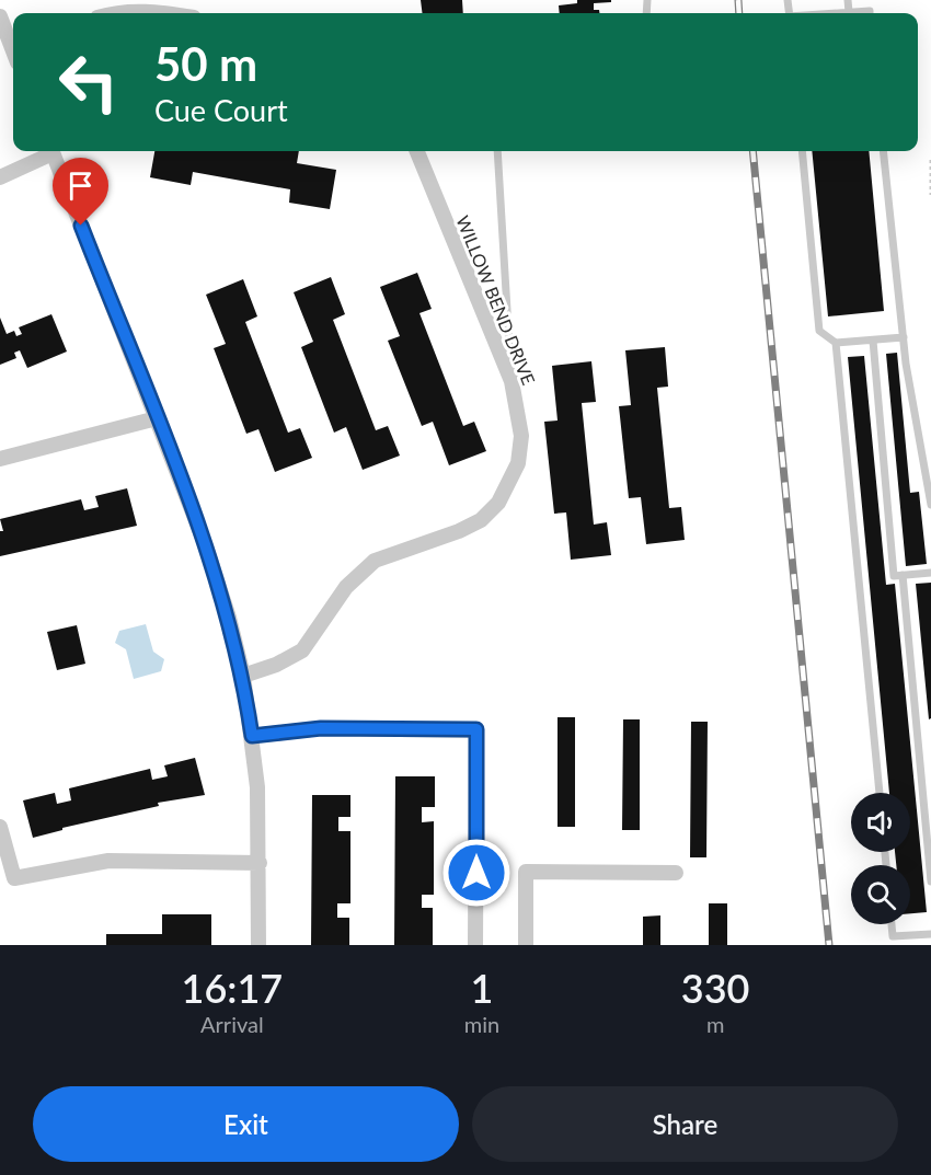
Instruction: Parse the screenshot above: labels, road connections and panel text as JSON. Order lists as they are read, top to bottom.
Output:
{
  "streets": {
    "street": ["WILLOW BEND DRIVE"]
  },
  "page": {
    "turn": ["50 m", "Cue Court"],
    "eta": [
      "16:17",
      "Arrival",
      "1",
      "min",
      "330",
      "m"
    ],
    "buttons": ["Exit", "Share"]
  }
}
